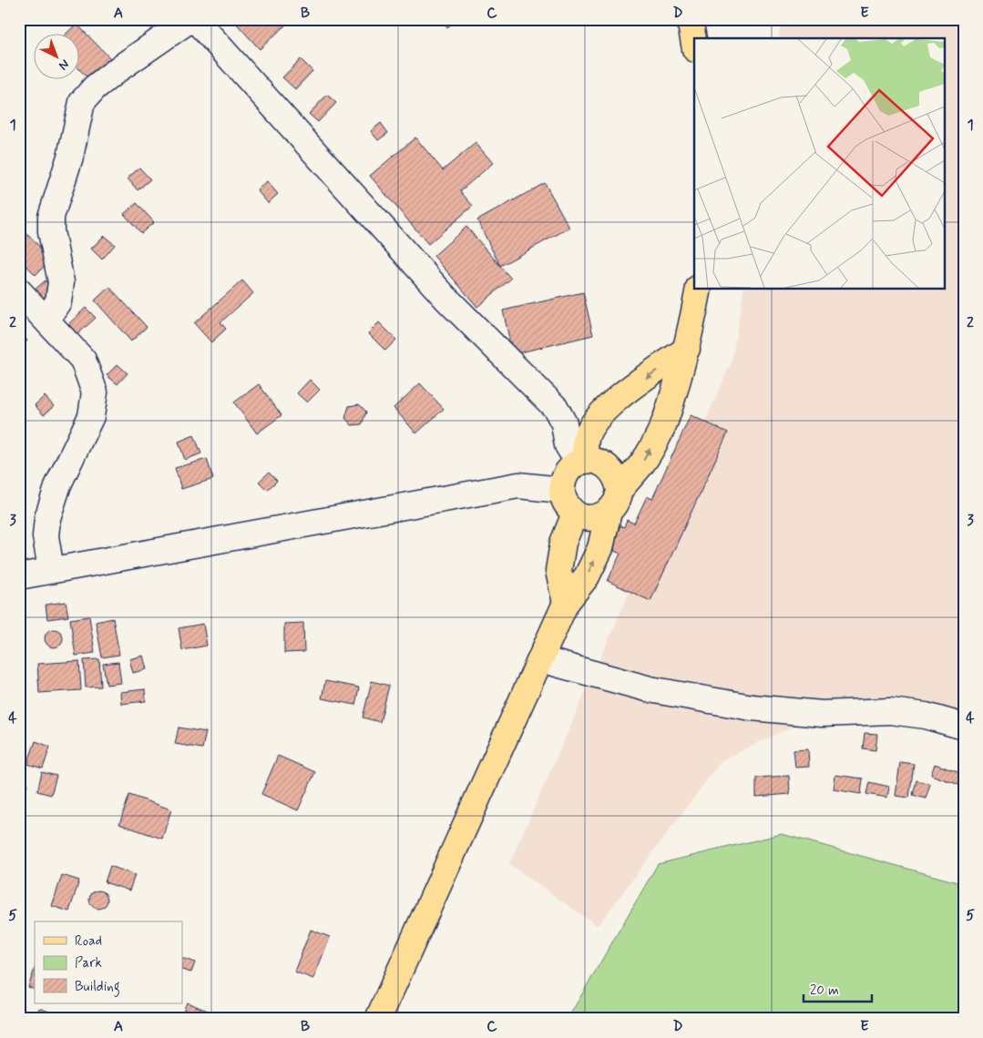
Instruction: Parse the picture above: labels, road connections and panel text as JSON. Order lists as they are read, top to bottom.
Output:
{
  "legend": ["Road", "Park", "Building"],
  "scale_bar": "20 m",
  "north": "bottom right",
  "grid": {
    "columns": [
      "A",
      "B",
      "C",
      "D",
      "E"
    ],
    "rows": [
      "1",
      "2",
      "3",
      "4",
      "5"
    ]
  }
}
